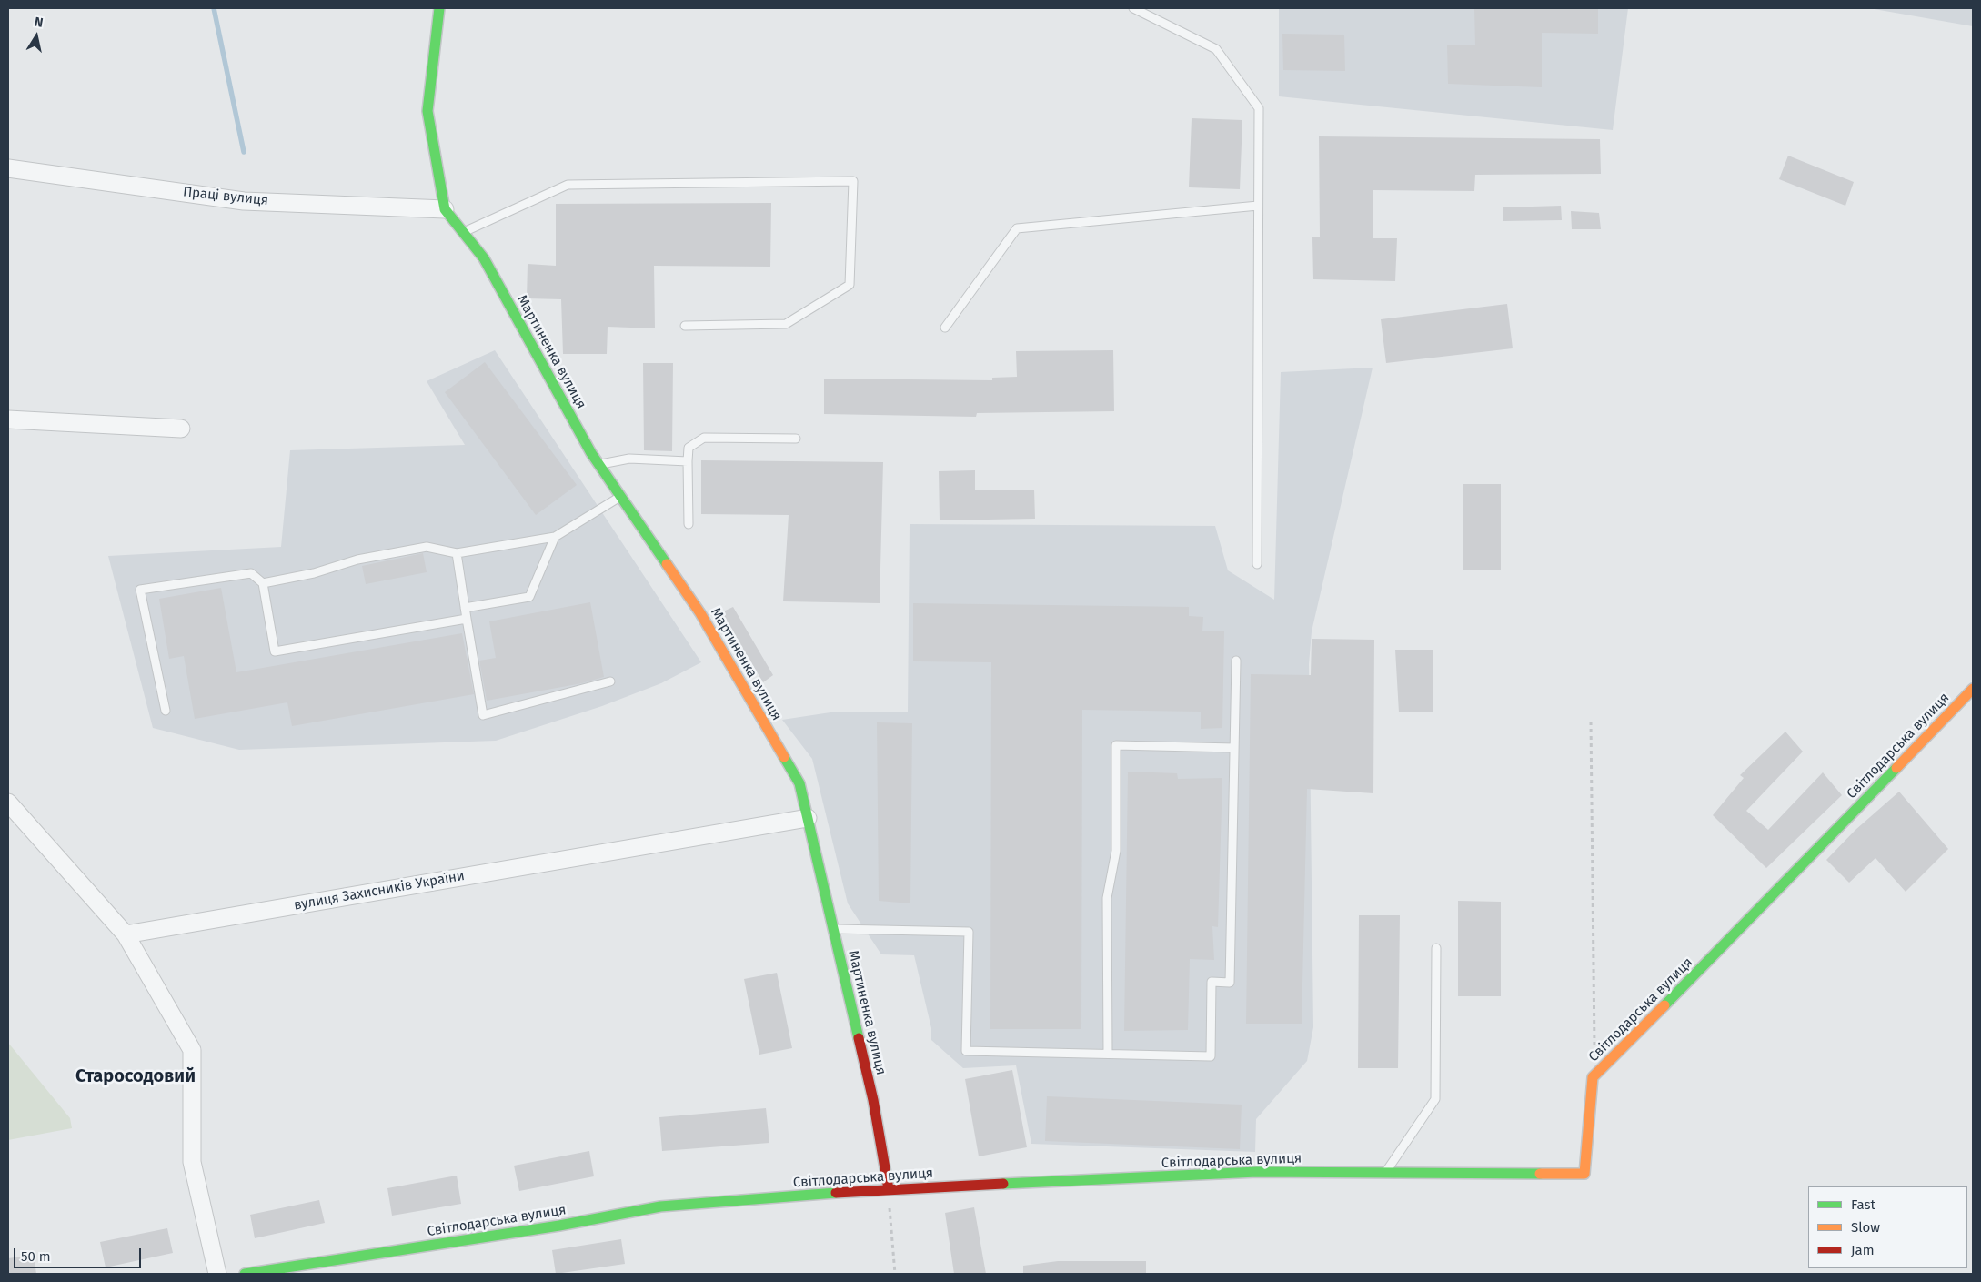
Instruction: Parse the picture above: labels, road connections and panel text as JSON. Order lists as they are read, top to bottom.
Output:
{
  "streets": {
    "street": [
      "Праці вулиця",
      "Мартиненка вулиця",
      "Світлодарська вулиця",
      "вулиця Захисників України"
    ]
  },
  "crossings": [
    ["Праці вулиця", "Мартиненка вулиця"],
    ["Мартиненка вулиця", "Світлодарська вулиця"],
    ["Мартиненка вулиця", "вулиця Захисників України"]
  ],
  "districts": ["Старосодовий"],
  "legend": ["Fast", "Slow", "Jam"],
  "scale_bar": "50 m",
  "north": "top"
}
